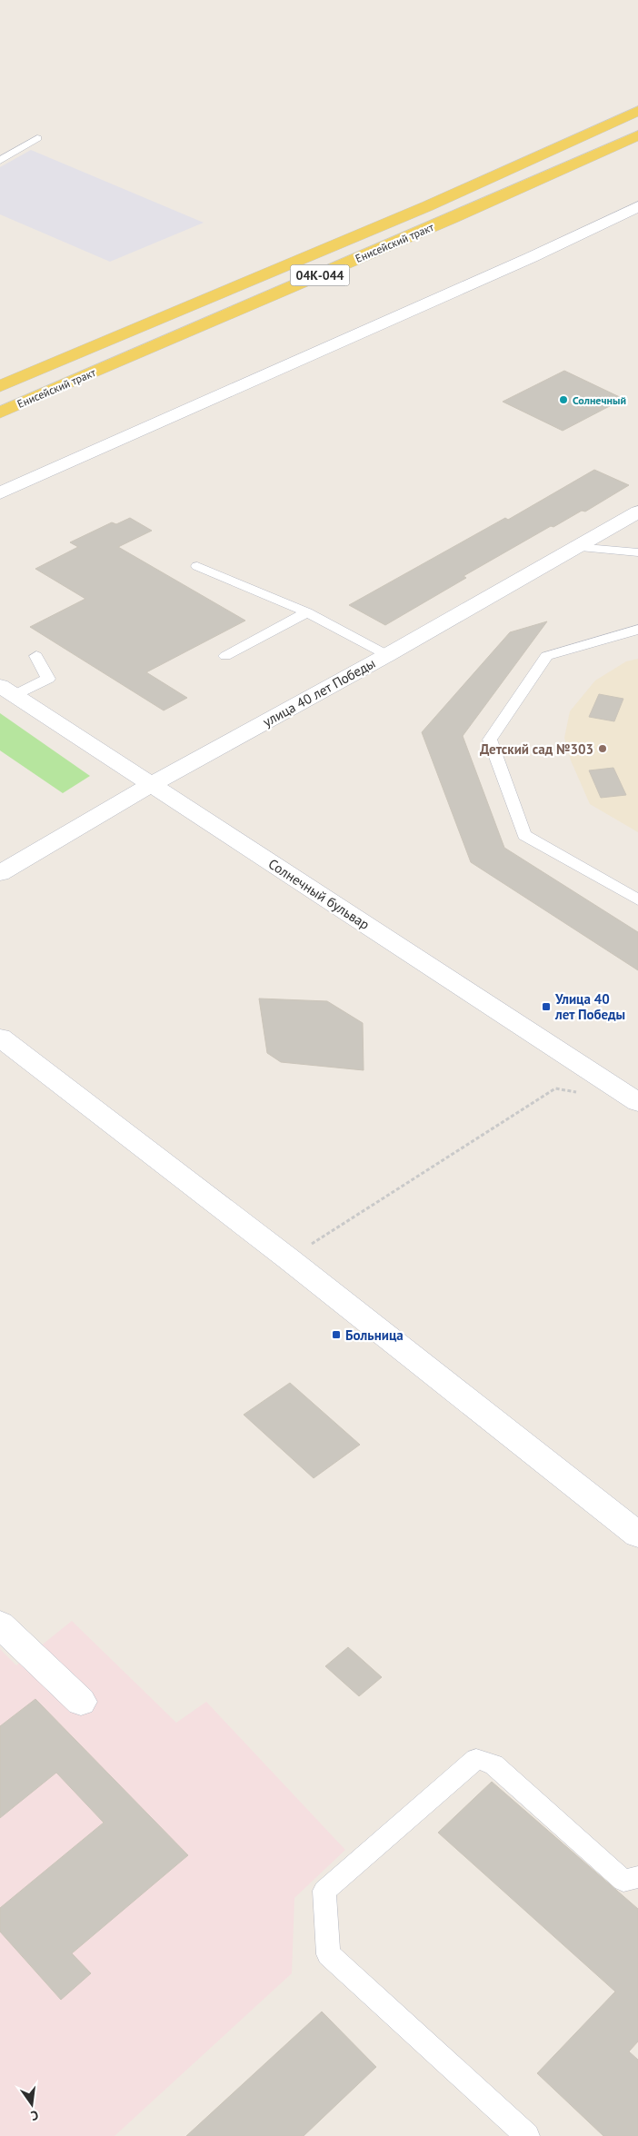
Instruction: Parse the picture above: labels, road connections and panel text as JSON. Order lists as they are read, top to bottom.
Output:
{
  "streets": {
    "main road": ["Енисейский тракт", "04К-044"],
    "street": ["улица 40 лет Победы", "Солнечный бульвар"]
  },
  "crossings": [
    ["улица 40 лет Победы", "Солнечный бульвар"]
  ],
  "places": {
    "other": ["Солнечный", "Детский сад №303"],
    "transit": ["Улица 40 лет Победы", "Больница"]
  },
  "north": "bottom"
}
